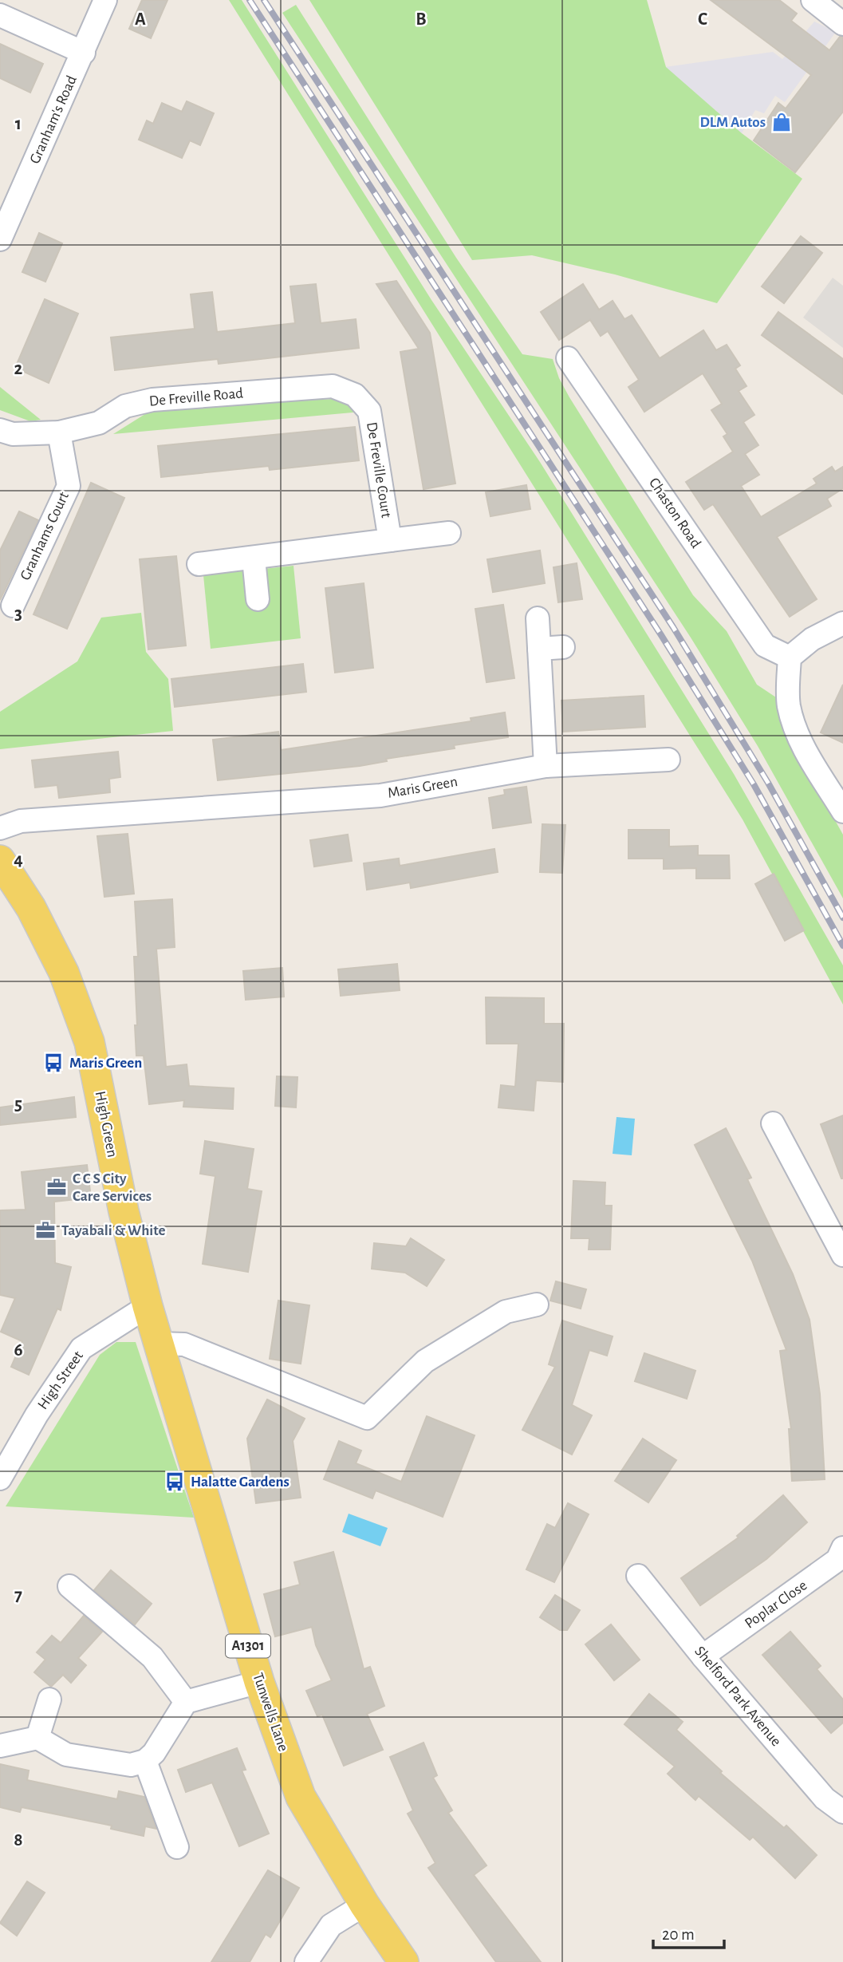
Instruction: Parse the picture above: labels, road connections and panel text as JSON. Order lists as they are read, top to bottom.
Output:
{
  "streets": {
    "main road": ["High Green", "A1301", "Tunwells Lane"],
    "street": [
      "Granham's Road",
      "De Freville Road",
      "De Freville Court",
      "Chaston Road",
      "Granhams Court",
      "Maris Green",
      "High Street",
      "Poplar Close",
      "Shelford Park Avenue"
    ]
  },
  "crossings": [
    ["De Freville Road", "De Freville Court"],
    ["De Freville Road", "Granhams Court"],
    ["High Green", "High Street"],
    ["High Green", "Tunwells Lane"],
    ["High Street", "Tunwells Lane"],
    ["Poplar Close", "Shelford Park Avenue"]
  ],
  "places": {
    "shop": ["DLM Autos"],
    "bus stop": ["Maris Green", "Halatte Gardens"],
    "office": ["C C S City Care Services", "Tayabali & White"]
  },
  "scale_bar": "20 m",
  "grid": {
    "columns": ["A", "B", "C"],
    "rows": [
      "1",
      "2",
      "3",
      "4",
      "5",
      "6",
      "7",
      "8"
    ]
  }
}
